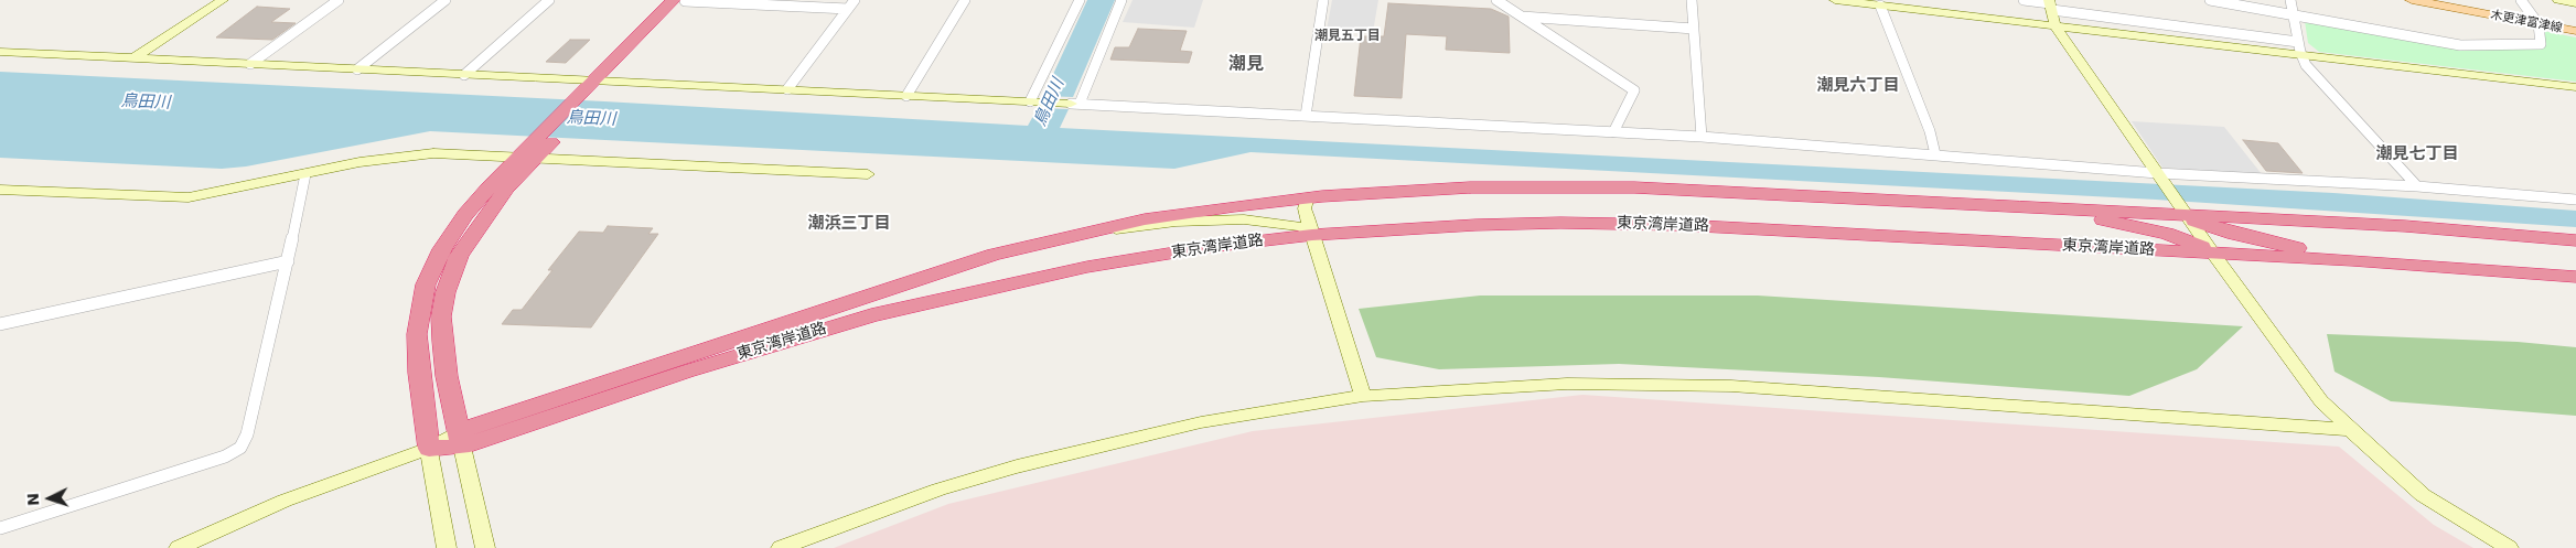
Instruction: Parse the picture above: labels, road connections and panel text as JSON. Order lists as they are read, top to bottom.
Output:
{
  "streets": {
    "highway": ["東京湾岸道路"],
    "main road": ["木更津富津線"]
  },
  "districts": [
    "潮見五丁目",
    "潮見",
    "潮見六丁目",
    "潮見七丁目",
    "潮浜三丁目"
  ],
  "water": ["鳥田川"],
  "north": "left"
}
